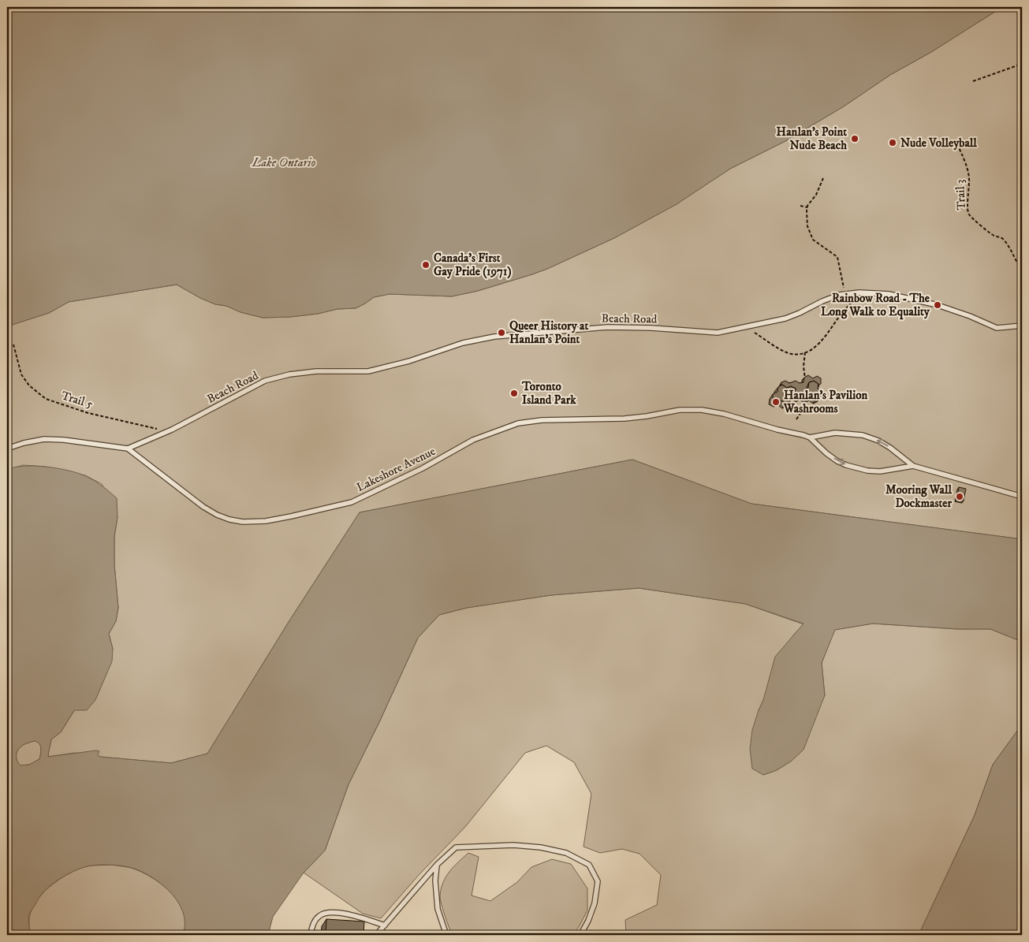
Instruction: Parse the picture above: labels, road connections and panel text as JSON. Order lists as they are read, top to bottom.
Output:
{
  "streets": {
    "lane": ["Beach Road", "Lakeshore Avenue"],
    "path": ["Trail 3", "Trail 5"]
  },
  "crossings": [
    ["Beach Road", "Trail 5"],
    ["Beach Road", "Lakeshore Avenue"]
  ],
  "water": ["Lake Ontario"],
  "places": [
    "Hanlan's Point Nude Beach",
    "Nude Volleyball",
    "Canada's First Gay Pride (1971)",
    "Rainbow Road - The Long Walk to Equality",
    "Queer History at Hanlan's Point",
    "Toronto Island Park",
    "Hanlan's Pavilion Washrooms",
    "Mooring Wall Dockmaster"
  ]
}
